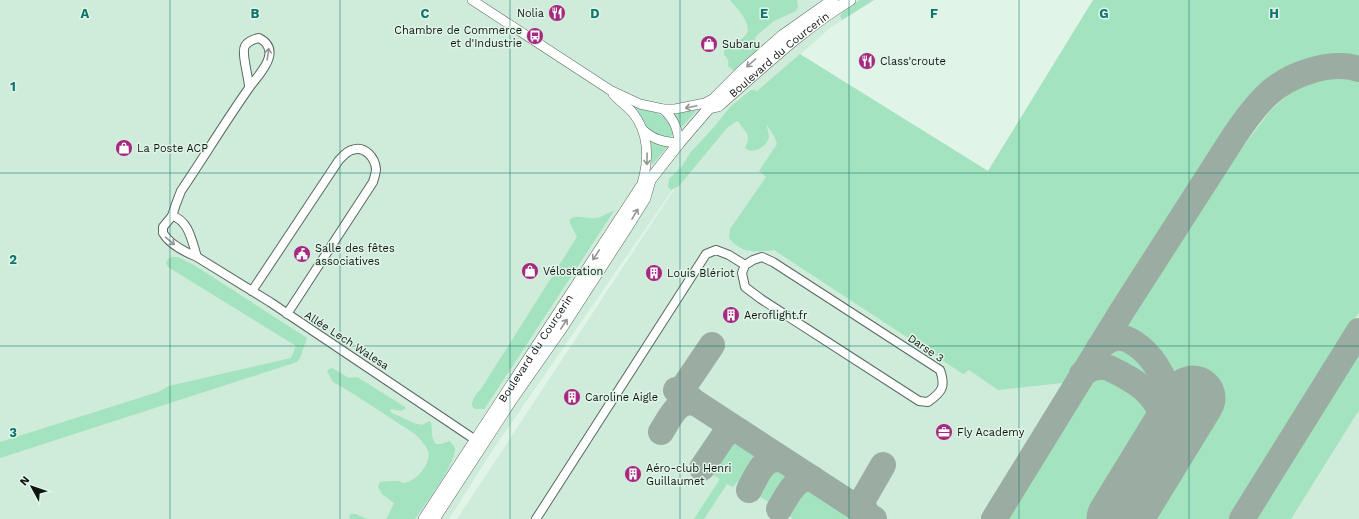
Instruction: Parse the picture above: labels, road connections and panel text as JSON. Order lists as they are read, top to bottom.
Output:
{
  "streets": {
    "main road": ["Boulevard du Courcerin"],
    "street": ["Allée Lech Walesa", "Darse 3"]
  },
  "crossings": [
    ["Boulevard du Courcerin", "Allée Lech Walesa"]
  ],
  "places": {
    "restaurant": ["Nolia", "Class'croute"],
    "bus stop": ["Chambre de Commerce et d'Industrie"],
    "shop": ["Subaru", "La Poste ACP", "Vélostation"],
    "public building": ["Salle des fêtes associatives"],
    "building": [
      "Louis Blériot",
      "Aeroflight.fr",
      "Caroline Aigle",
      "Aéro-club Henri Guillaumet"
    ],
    "office": ["Fly Academy"]
  },
  "north": "top left",
  "grid": {
    "columns": [
      "A",
      "B",
      "C",
      "D",
      "E",
      "F",
      "G",
      "H"
    ],
    "rows": ["1", "2", "3"]
  }
}
